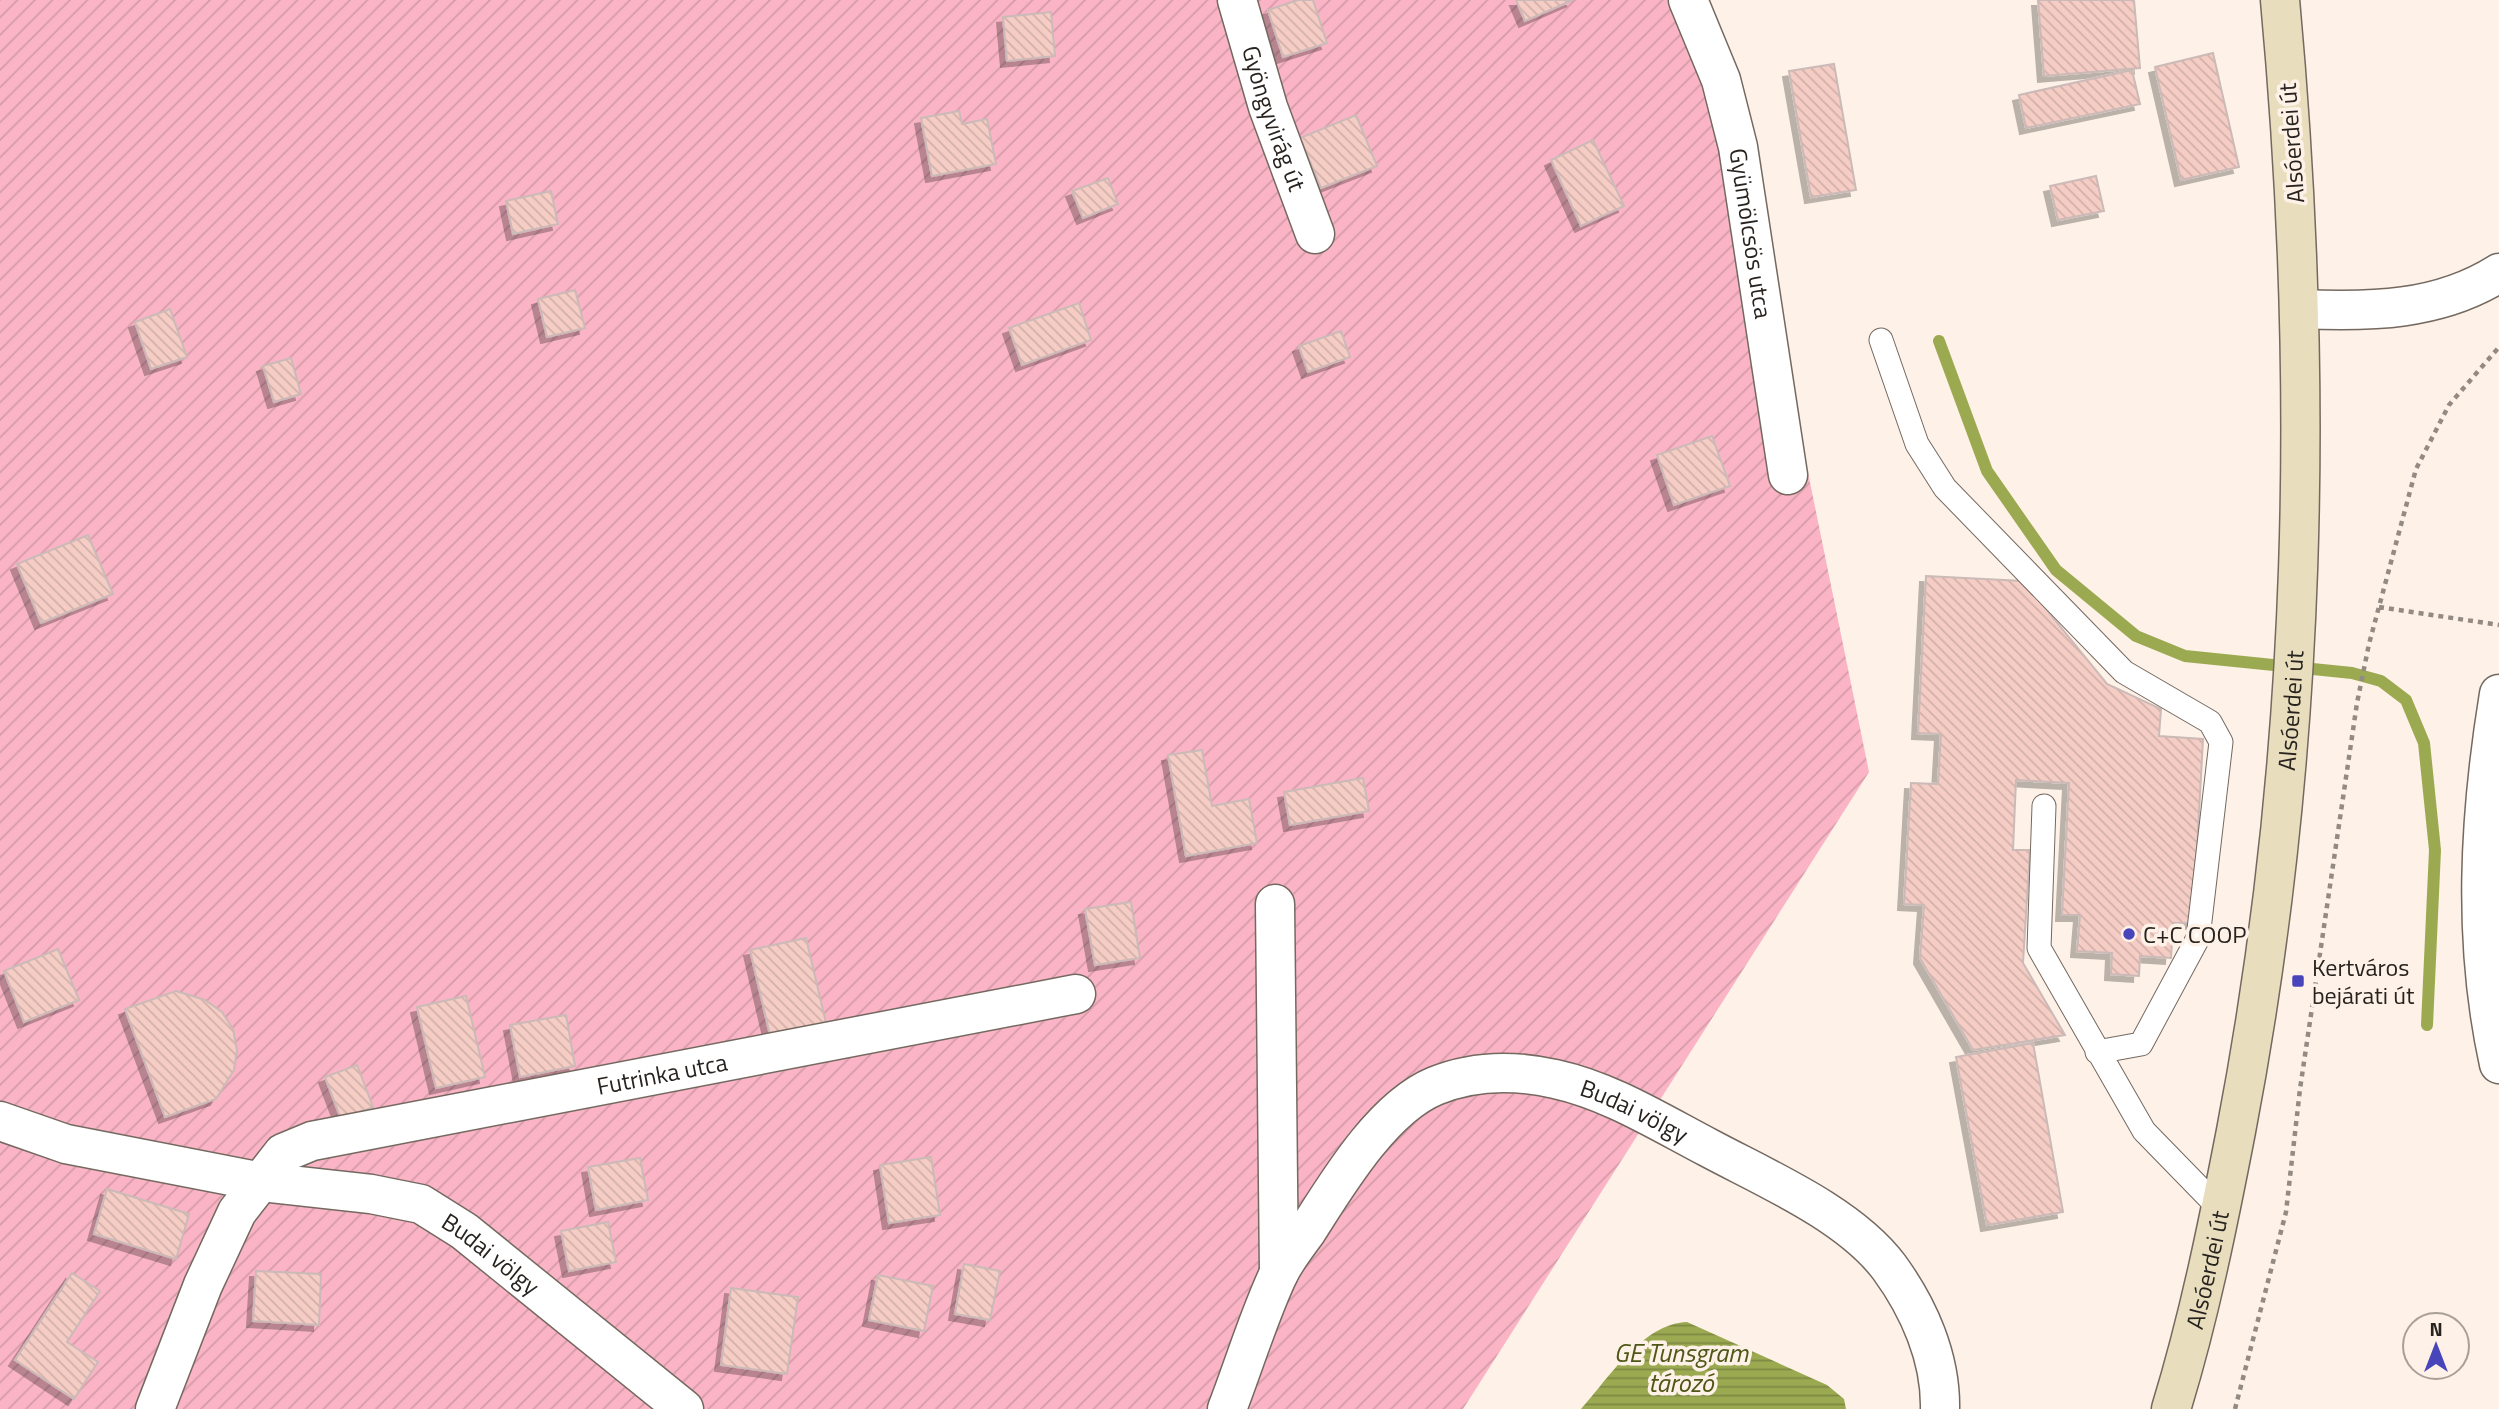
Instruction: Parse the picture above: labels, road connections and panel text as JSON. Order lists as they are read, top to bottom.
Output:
{
  "streets": {
    "main road": ["Alsóerdei út"],
    "street": [
      "Gyöngyvirág út",
      "Gyümölcsös utca",
      "Futrinka utca",
      "Budai völgy"
    ]
  },
  "crossings": [
    ["Futrinka utca", "Budai völgy"]
  ],
  "water": ["GE Tunsgram tározó"],
  "places": {
    "other": ["C+C COOP"],
    "transit": ["Kertváros bejárati út"]
  },
  "north": "top"
}
